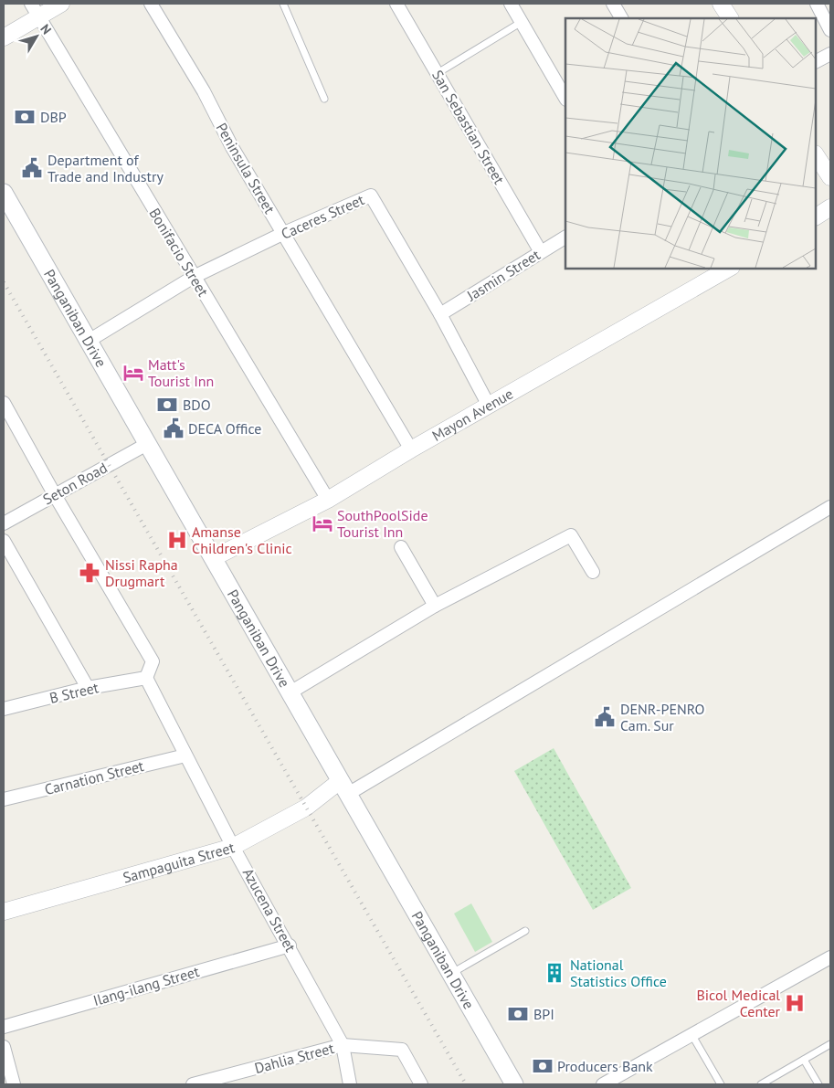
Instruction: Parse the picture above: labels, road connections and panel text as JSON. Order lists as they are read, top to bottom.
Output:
{
  "streets": {
    "main road": ["Panganiban Drive"],
    "street": [
      "San Sebastian Street",
      "Peninsula Street",
      "Caceres Street",
      "Bonifacio Street",
      "Jasmin Street",
      "Mayon Avenue",
      "Seton Road",
      "B Street",
      "Carnation Street",
      "Sampaguita Street",
      "Azucena Street",
      "Ilang-ilang Street",
      "Dahlia Street"
    ]
  },
  "crossings": [
    ["San Sebastian Street", "Jasmin Street"],
    ["Peninsula Street", "Caceres Street"],
    ["Peninsula Street", "Mayon Avenue"],
    ["Caceres Street", "Bonifacio Street"],
    ["Caceres Street", "Jasmin Street"],
    ["Caceres Street", "Panganiban Drive"],
    ["Caceres Street", "Mayon Avenue"],
    ["Bonifacio Street", "Mayon Avenue"],
    ["Panganiban Drive", "Mayon Avenue"],
    ["Panganiban Drive", "Seton Road"],
    ["Panganiban Drive", "Sampaguita Street"],
    ["B Street", "Azucena Street"],
    ["Carnation Street", "Azucena Street"],
    ["Sampaguita Street", "Azucena Street"],
    ["Azucena Street", "Ilang-ilang Street"],
    ["Azucena Street", "Dahlia Street"]
  ],
  "places": {
    "bank": [
      "DBP",
      "BDO",
      "BPI",
      "Producers Bank"
    ],
    "public building": ["Department of Trade and Industry", "DECA Office", "DENR-PENRO Cam. Sur"],
    "hotel": ["Matt's Tourist Inn", "SouthPoolSide Tourist Inn"],
    "hospital": ["Amanse Children's Clinic", "Bicol Medical Center"],
    "pharmacy": ["Nissi Rapha Drugmart"],
    "building": ["National Statistics Office"]
  },
  "north": "top right"
}
